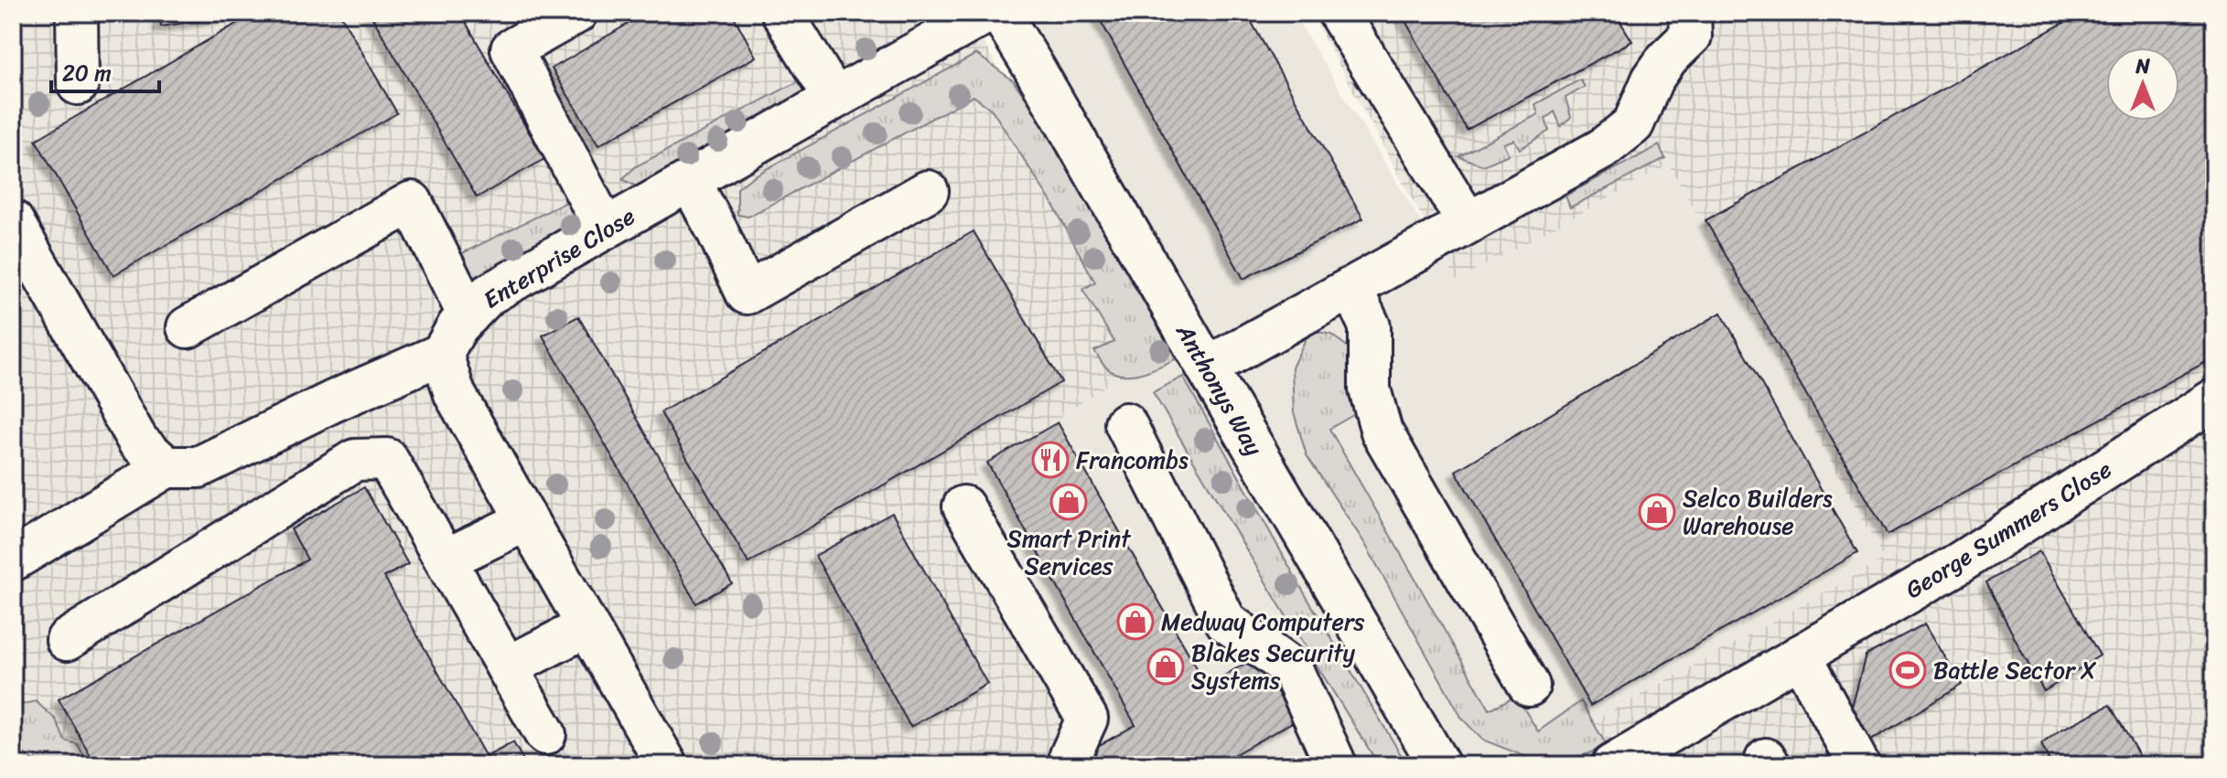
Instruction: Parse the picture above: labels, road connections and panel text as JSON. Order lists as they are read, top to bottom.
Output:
{
  "streets": {
    "street": ["Enterprise Close", "Anthonys Way", "George Summers Close"]
  },
  "places": {
    "restaurant": ["Francombs"],
    "shop": [
      "Smart Print Services",
      "Selco Builders Warehouse",
      "Medway Computers",
      "Blakes Security Systems"
    ],
    "sports": ["Battle Sector X"]
  },
  "scale_bar": "20 m",
  "north": "top"
}
